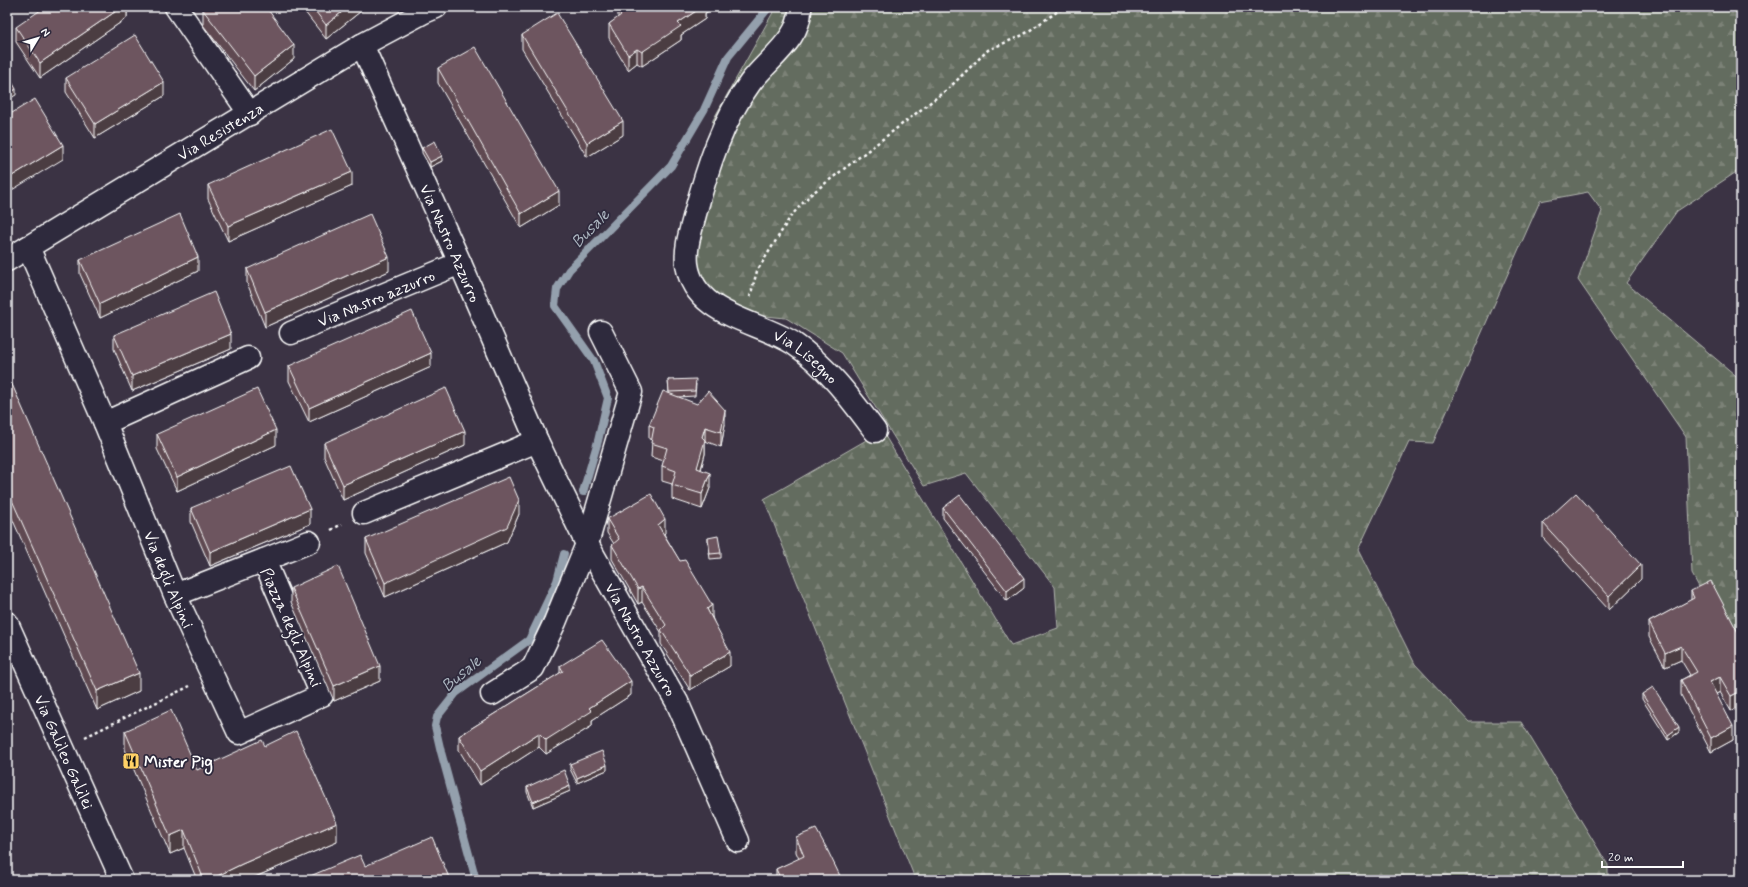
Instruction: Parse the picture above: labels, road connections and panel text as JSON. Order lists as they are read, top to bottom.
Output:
{
  "streets": {
    "street": [
      "Via Resistenza",
      "Via Nastro Azzurro",
      "Via Nastro azzurro",
      "Via Lisegno",
      "Via degli Alpini",
      "Piazza degli Alpini",
      "Via Galileo Galilei"
    ]
  },
  "crossings": [
    ["Via Resistenza", "Via Nastro Azzurro"],
    ["Via Resistenza", "Via degli Alpini"],
    ["Via Nastro Azzurro", "Via Nastro azzurro"],
    ["Via degli Alpini", "Piazza degli Alpini"]
  ],
  "water": ["Busale"],
  "places": {
    "restaurant": ["Mister Pig"]
  },
  "scale_bar": "20 m",
  "north": "top right"
}
